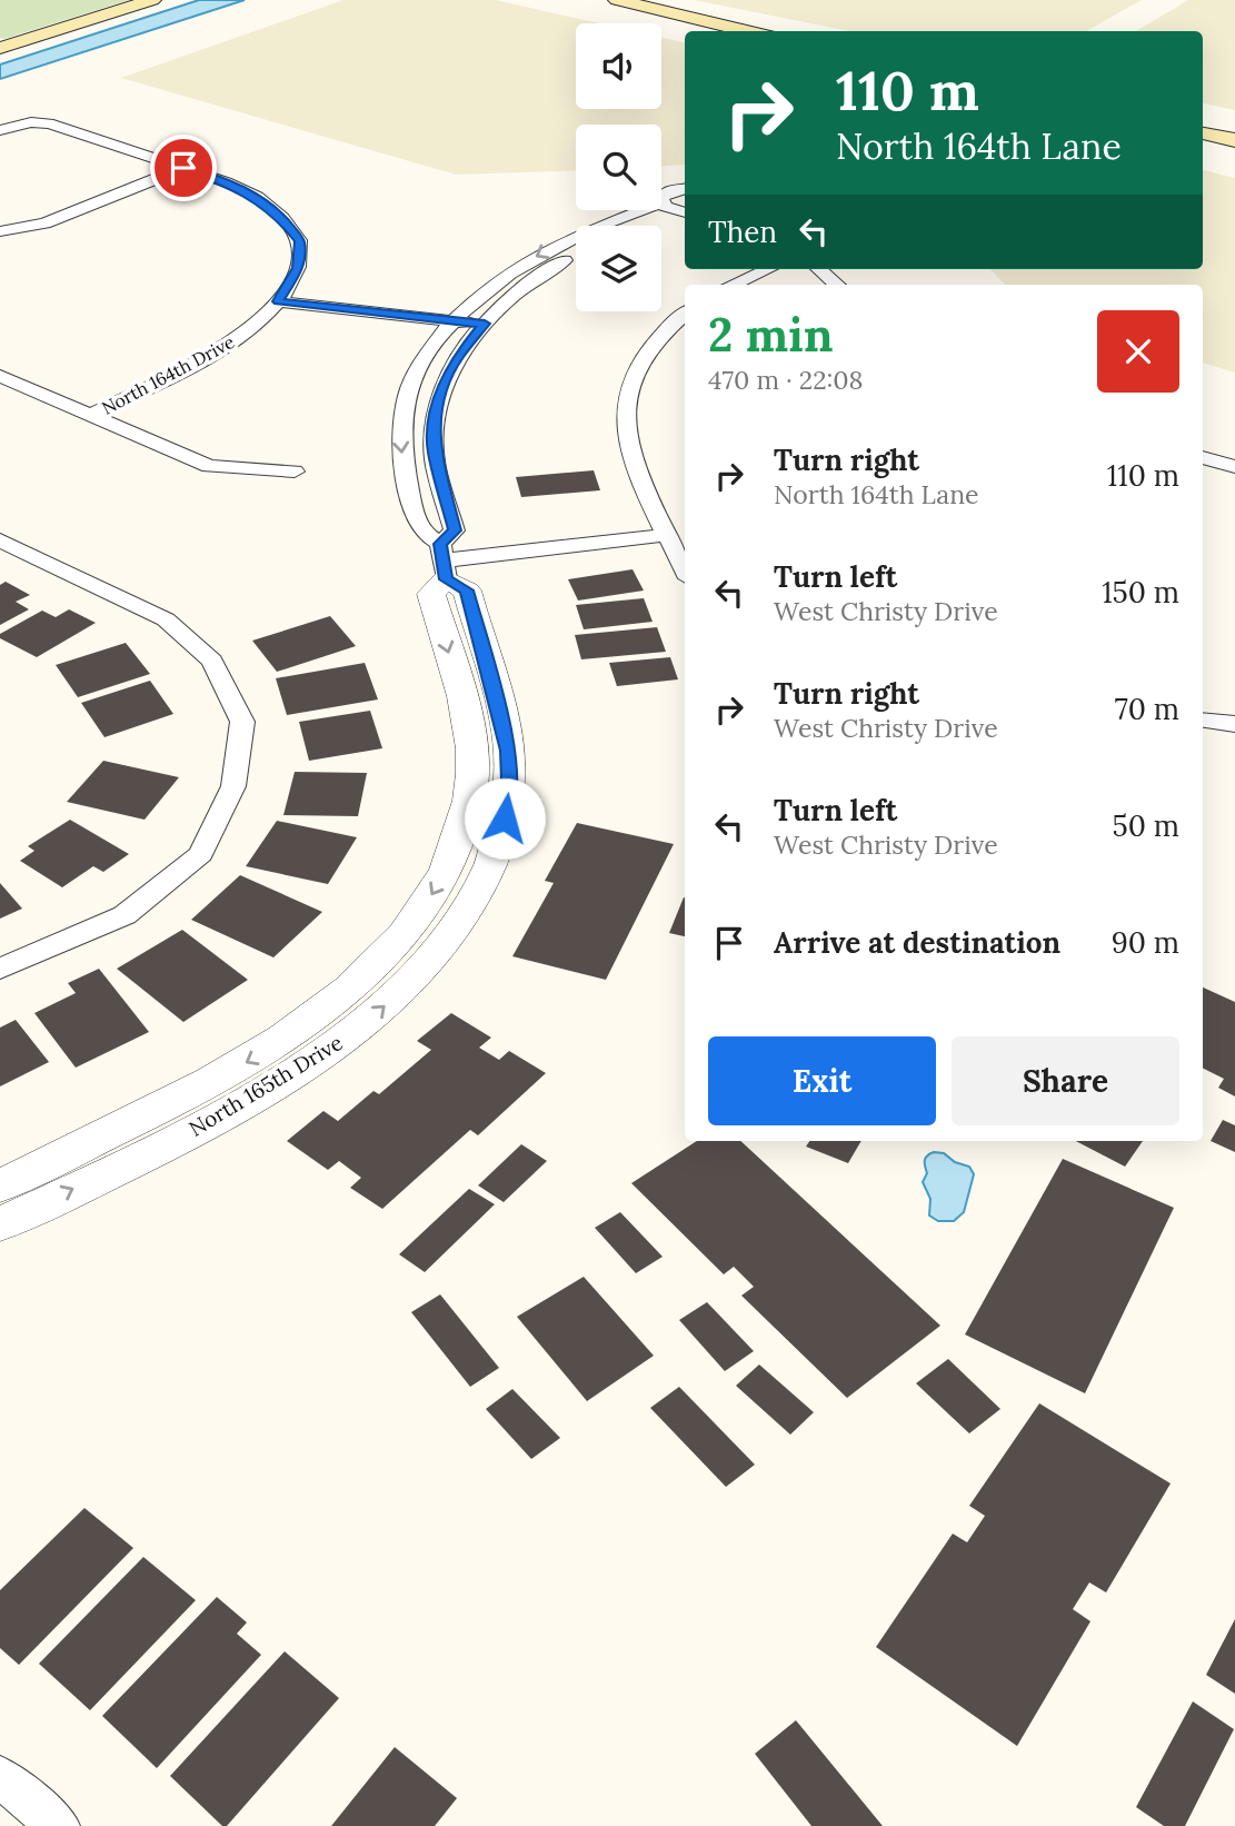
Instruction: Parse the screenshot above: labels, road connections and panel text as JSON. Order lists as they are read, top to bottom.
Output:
{
  "streets": {
    "street": ["North 164th Drive", "North 165th Drive"]
  },
  "page": {
    "turn": ["110 m", "North 164th Lane"],
    "then": "Then",
    "heading": ["2 min", "470 m · 22:08"],
    "list": [
      {
        "name": "Turn right",
        "note": "North 164th Lane",
        "value": "110 m"
      },
      {
        "name": "Turn left",
        "note": "West Christy Drive",
        "value": "150 m"
      },
      {
        "name": "Turn right",
        "note": "West Christy Drive",
        "value": "70 m"
      },
      {
        "name": "Turn left",
        "note": "West Christy Drive",
        "value": "50 m"
      },
      {
        "name": "Arrive at destination",
        "value": "90 m"
      }
    ],
    "buttons": ["Exit", "Share"]
  }
}
